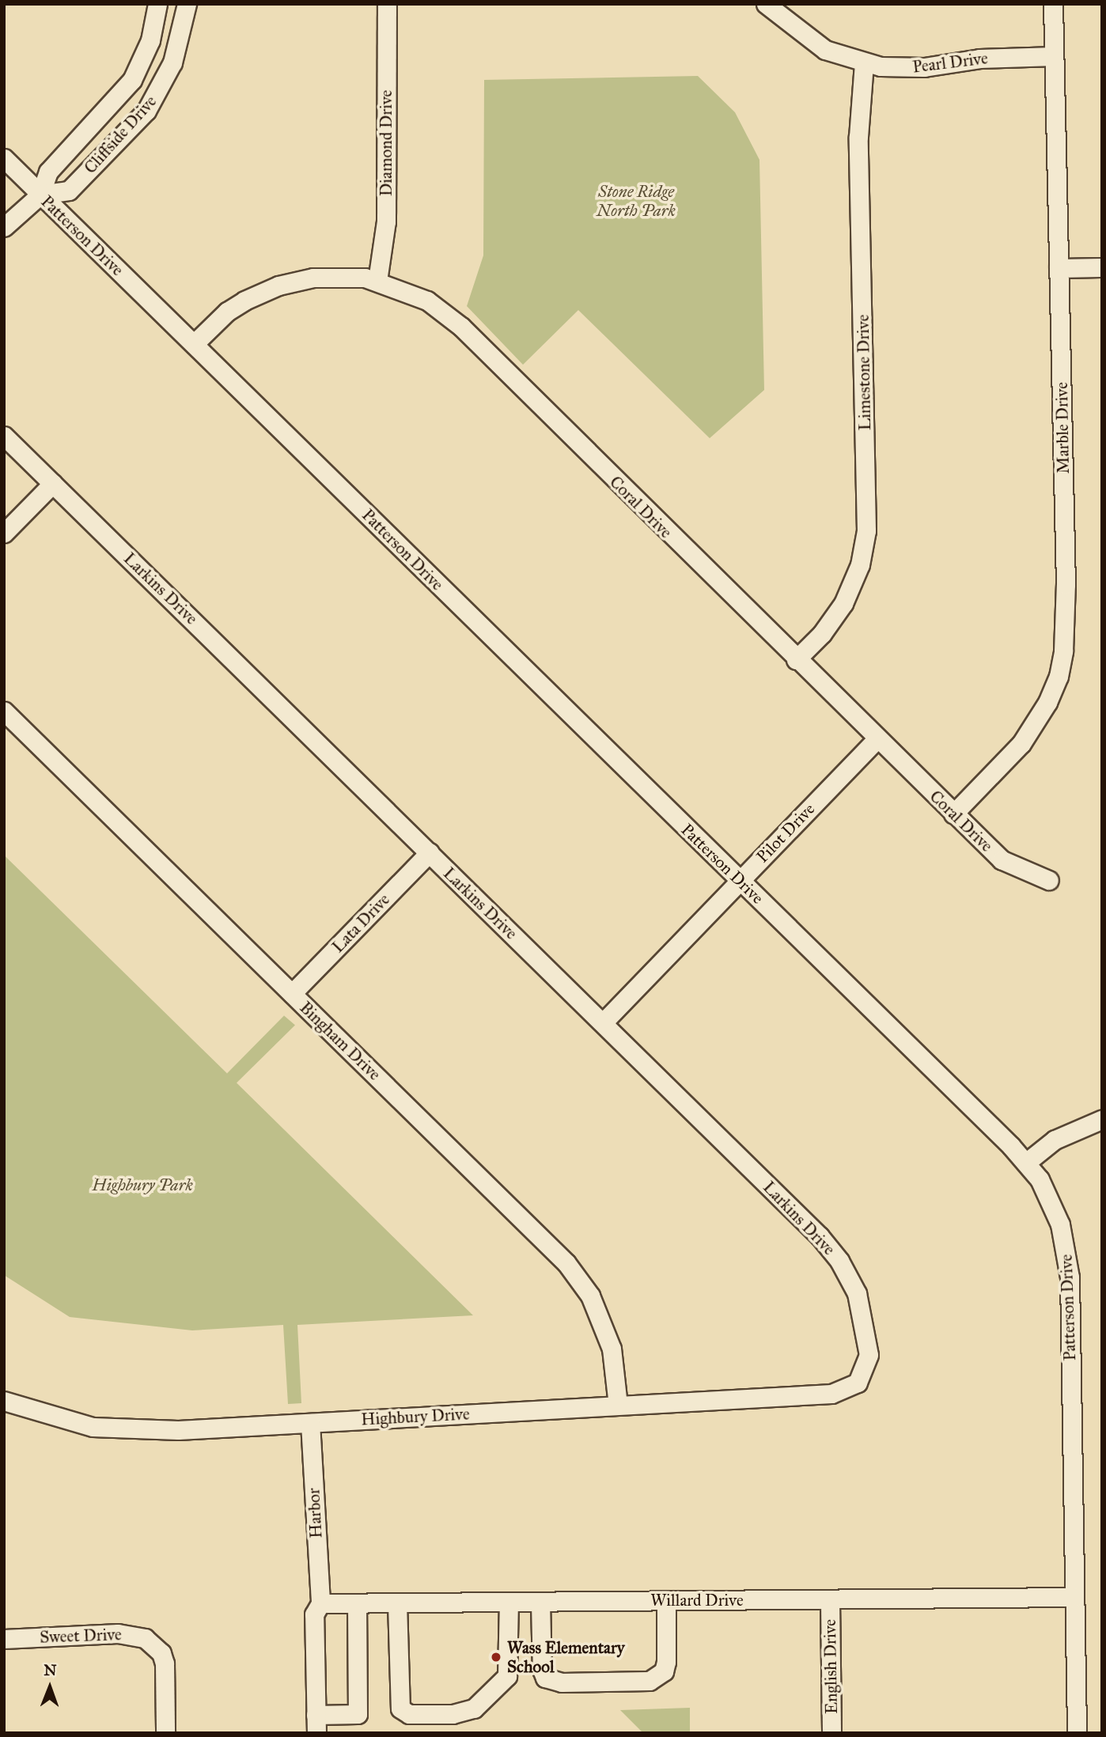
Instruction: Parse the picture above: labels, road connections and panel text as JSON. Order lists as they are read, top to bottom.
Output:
{
  "streets": {
    "street": [
      "Pearl Drive",
      "Cliffside Drive",
      "Diamond Drive",
      "Patterson Drive",
      "Limestone Drive",
      "Marble Drive",
      "Coral Drive",
      "Larkins Drive",
      "Pilot Drive",
      "Lata Drive",
      "Bingham Drive",
      "Highbury Drive",
      "Harbor",
      "Willard Drive",
      "Sweet Drive",
      "English Drive"
    ]
  },
  "crossings": [
    ["Pearl Drive", "Limestone Drive"],
    ["Pearl Drive", "Marble Drive"],
    ["Cliffside Drive", "Patterson Drive"],
    ["Diamond Drive", "Coral Drive"],
    ["Patterson Drive", "Coral Drive"],
    ["Patterson Drive", "Pilot Drive"],
    ["Patterson Drive", "Willard Drive"],
    ["Limestone Drive", "Coral Drive"],
    ["Marble Drive", "Coral Drive"],
    ["Coral Drive", "Pilot Drive"],
    ["Larkins Drive", "Pilot Drive"],
    ["Larkins Drive", "Lata Drive"],
    ["Larkins Drive", "Highbury Drive"],
    ["Lata Drive", "Bingham Drive"],
    ["Bingham Drive", "Highbury Drive"],
    ["Highbury Drive", "Harbor"],
    ["Harbor", "Willard Drive"],
    ["Willard Drive", "English Drive"]
  ],
  "parks": ["Stone Ridge North Park", "Highbury Park"],
  "places": ["Wass Elementary School"],
  "north": "top"
}
